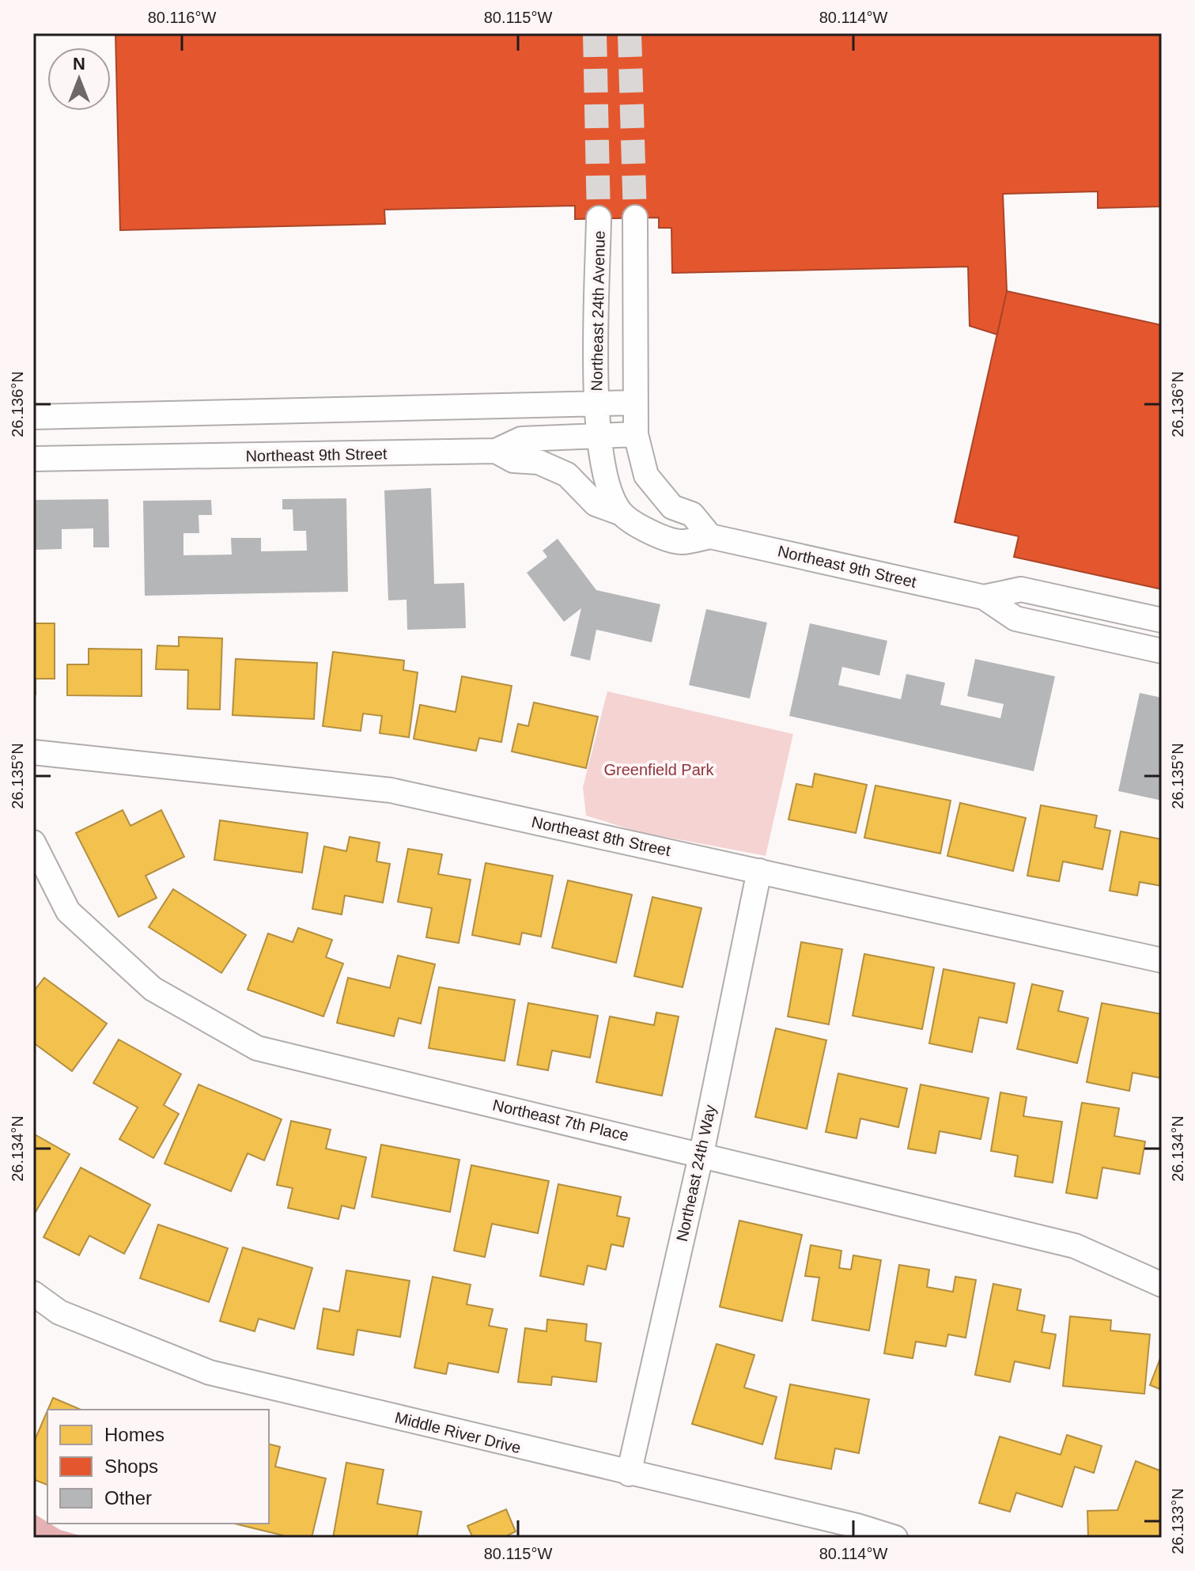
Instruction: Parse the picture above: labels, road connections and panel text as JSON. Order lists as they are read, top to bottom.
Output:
{
  "streets": {
    "street": [
      "Northeast 24th Avenue",
      "Northeast 9th Street",
      "Northeast 8th Street",
      "Northeast 7th Place",
      "Northeast 24th Way",
      "Middle River Drive"
    ]
  },
  "crossings": [
    ["Northeast 8th Street", "Northeast 24th Way"],
    ["Northeast 7th Place", "Northeast 24th Way"],
    ["Northeast 24th Way", "Middle River Drive"]
  ],
  "parks": ["Greenfield Park"],
  "legend": ["Homes", "Shops", "Other"],
  "north": "top",
  "coordinates": [
    "80.116°W",
    "80.115°W",
    "80.114°W",
    "26.136°N",
    "26.135°N",
    "26.134°N",
    "26.133°N"
  ]
}
